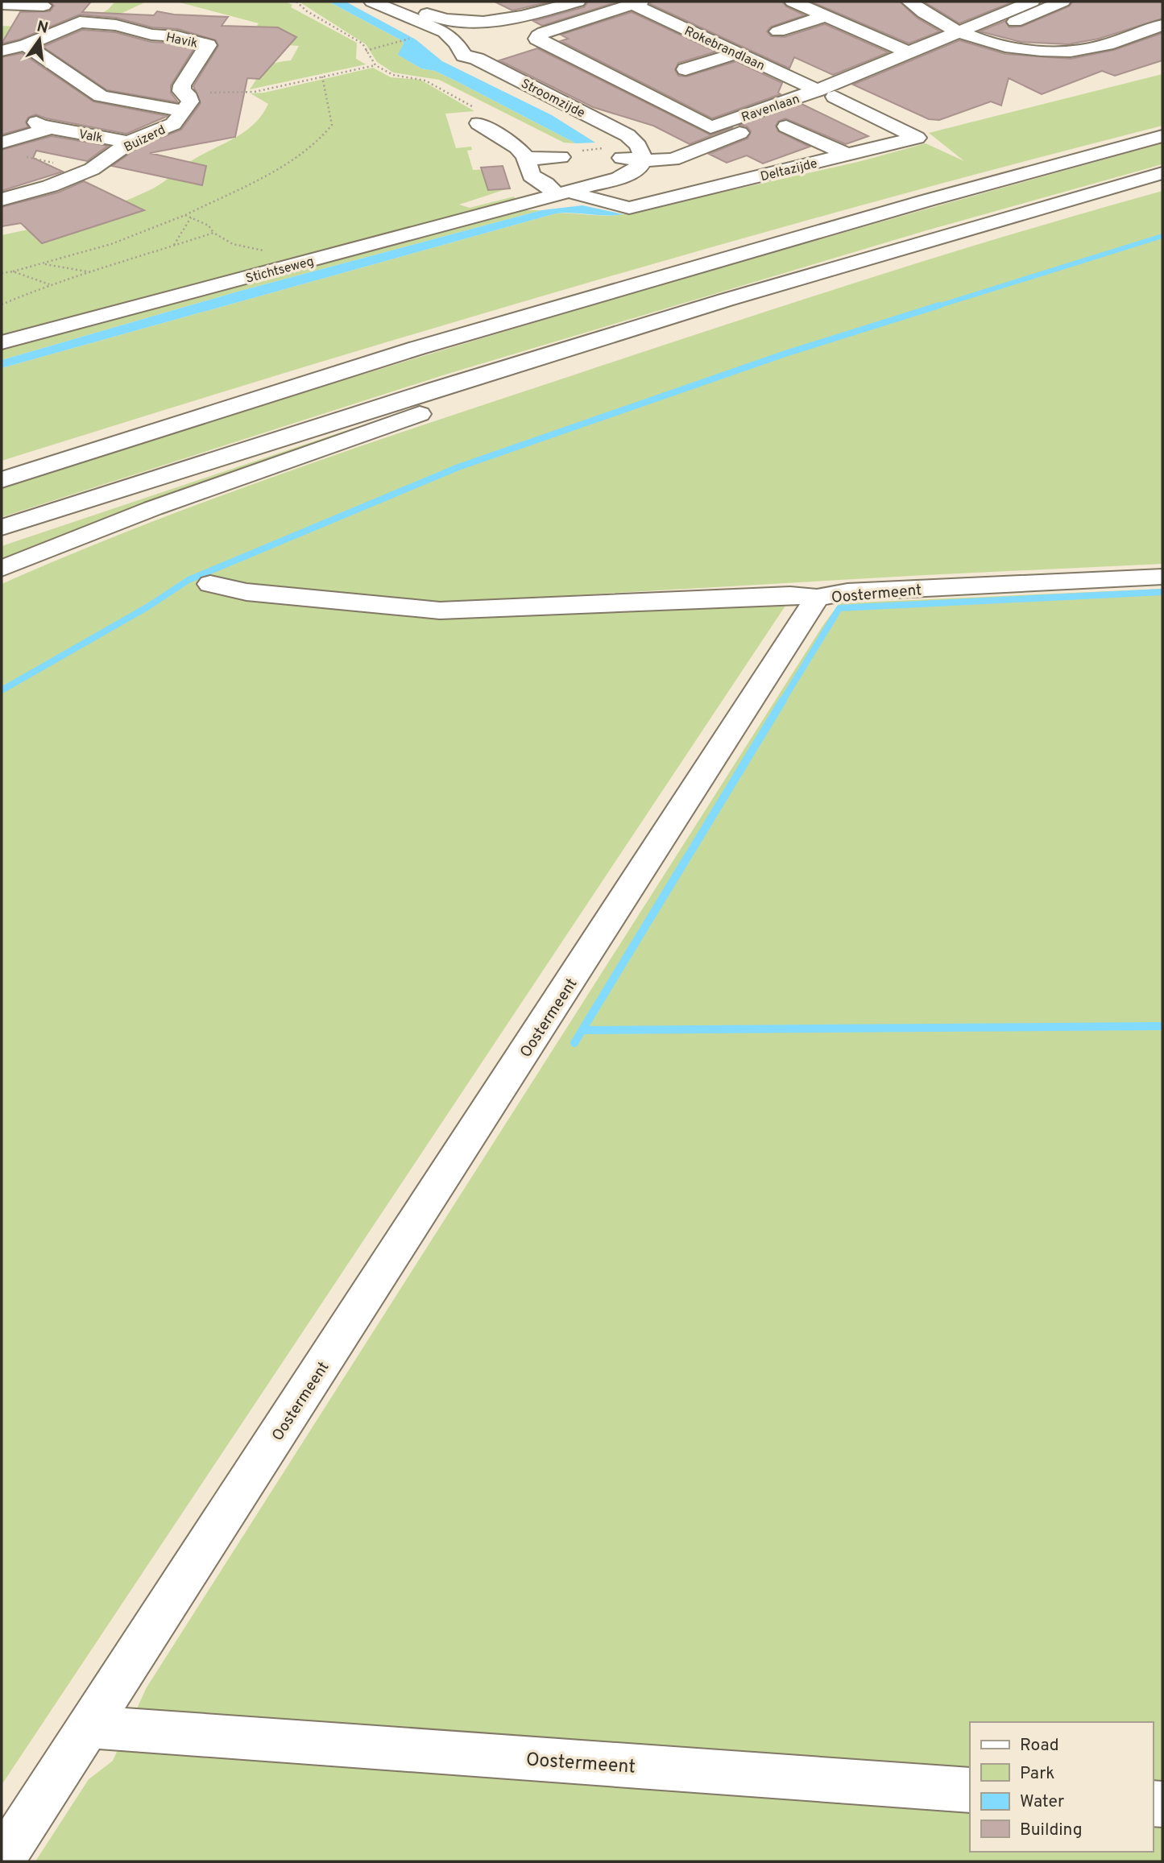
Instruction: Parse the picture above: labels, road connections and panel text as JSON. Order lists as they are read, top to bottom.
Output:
{
  "streets": {
    "main road": [
      "Havik",
      "Rokebrandlaan",
      "Stroomzijde",
      "Ravenlaan",
      "Valk",
      "Buizerd",
      "Deltazijde",
      "Stichtseweg",
      "Oostermeent"
    ]
  },
  "crossings": [
    ["Havik", "Buizerd"],
    ["Rokebrandlaan", "Ravenlaan"],
    ["Rokebrandlaan", "Deltazijde"],
    ["Stroomzijde", "Stichtseweg"],
    ["Ravenlaan", "Deltazijde"],
    ["Valk", "Buizerd"],
    ["Deltazijde", "Stichtseweg"]
  ],
  "legend": [
    "Road",
    "Park",
    "Water",
    "Building"
  ],
  "north": "top"
}
